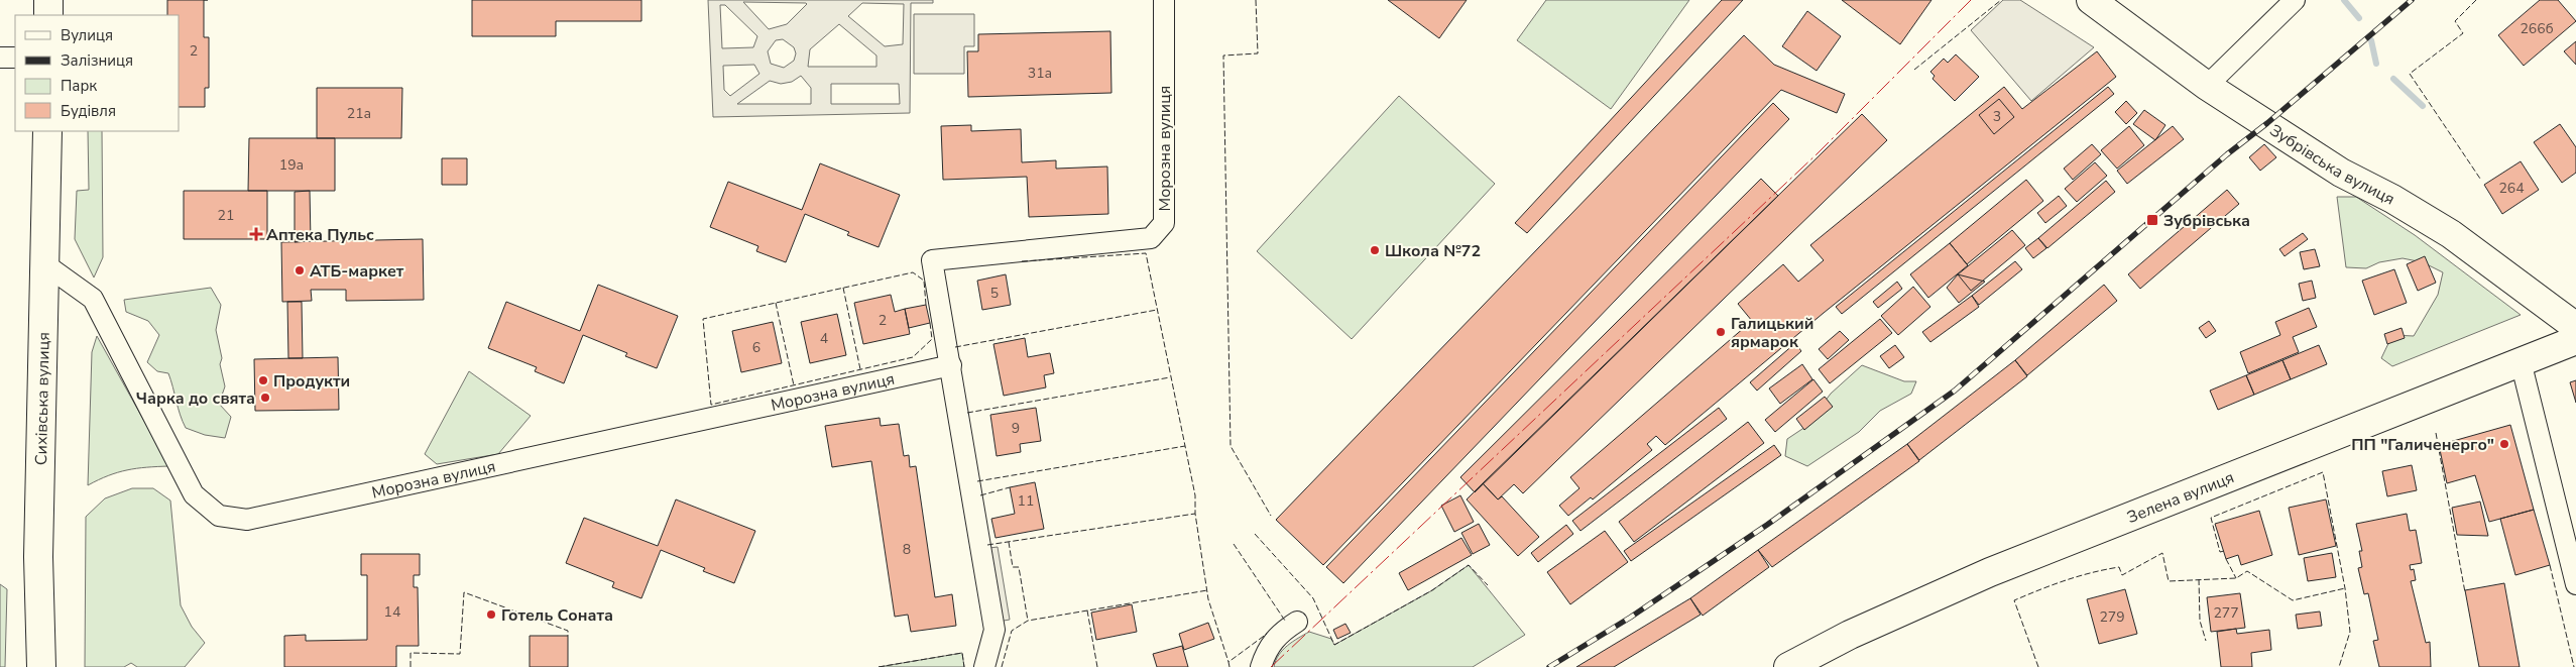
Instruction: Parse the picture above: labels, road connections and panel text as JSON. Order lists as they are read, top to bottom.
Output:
{
  "streets": {
    "main road": ["Зубрівська вулиця", "Сихівська вулиця", "Зелена вулиця"],
    "street": ["Морозна вулиця"]
  },
  "crossings": [
    ["Морозна вулиця", "Сихівська вулиця"]
  ],
  "places": {
    "transit": ["Зубрівська"],
    "health": ["Аптека Пульс"],
    "other": [
      "Школа №72",
      "АТБ-маркет",
      "Галицький ярмарок",
      "Продукти",
      "Чарка до свята",
      "ПП \"Галиченерго\"",
      "Готель Соната"
    ]
  },
  "house_numbers": [
    "266б",
    "2",
    "31а",
    "21а",
    "3",
    "19а",
    "264",
    "21",
    "5",
    "2",
    "4",
    "6",
    "9",
    "11",
    "8",
    "14",
    "277",
    "279"
  ],
  "legend": [
    "Вулиця",
    "Залізниця",
    "Парк",
    "Будівля"
  ]
}
